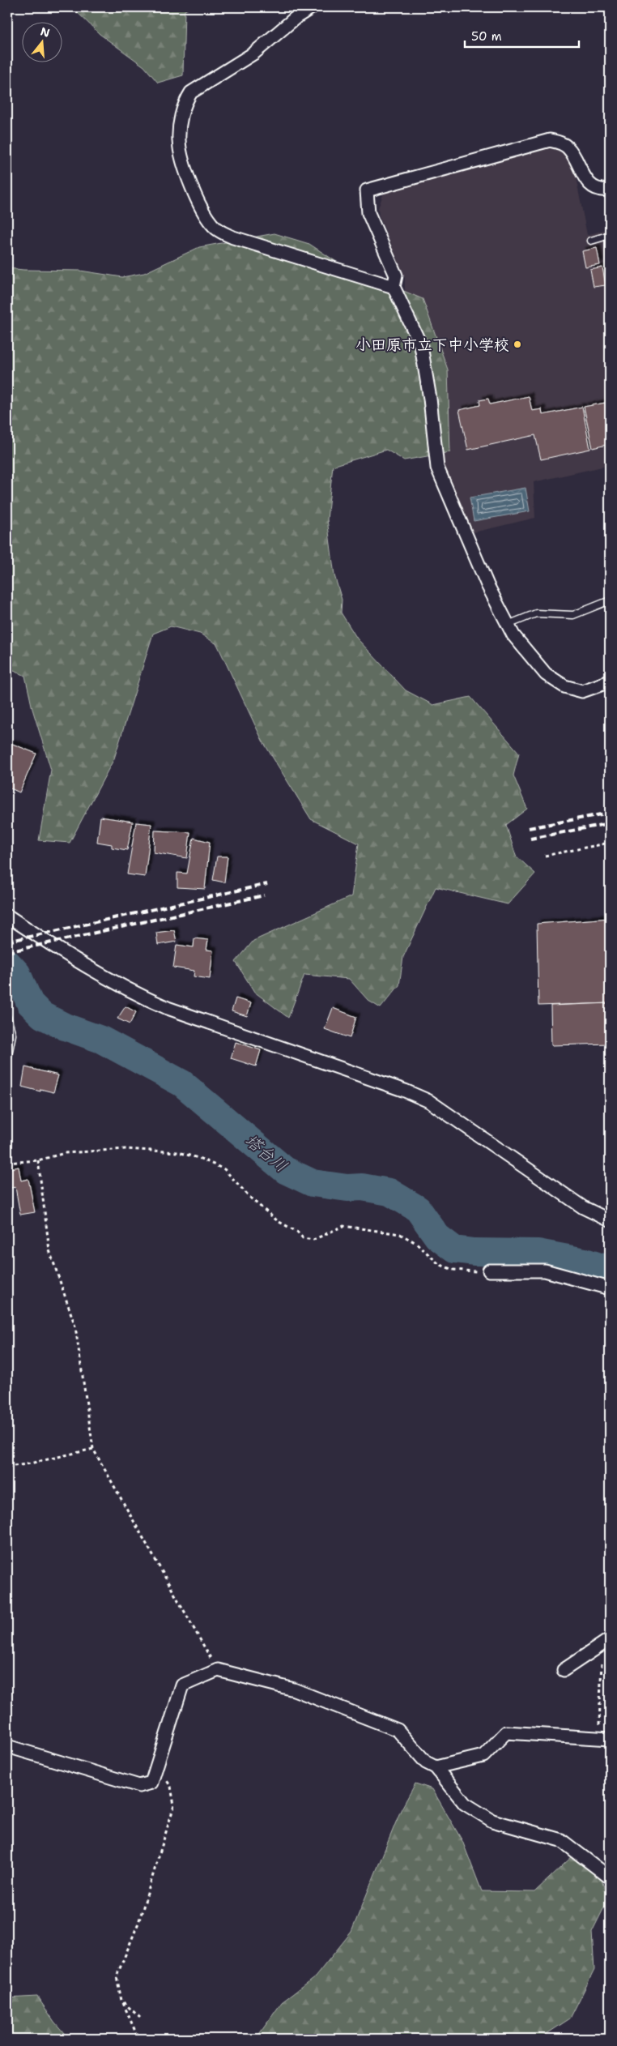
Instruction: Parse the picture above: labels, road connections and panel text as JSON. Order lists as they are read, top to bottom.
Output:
{
  "water": ["塔台川"],
  "places": ["小田原市立下中小学校"],
  "scale_bar": "50 m",
  "north": "top"
}
